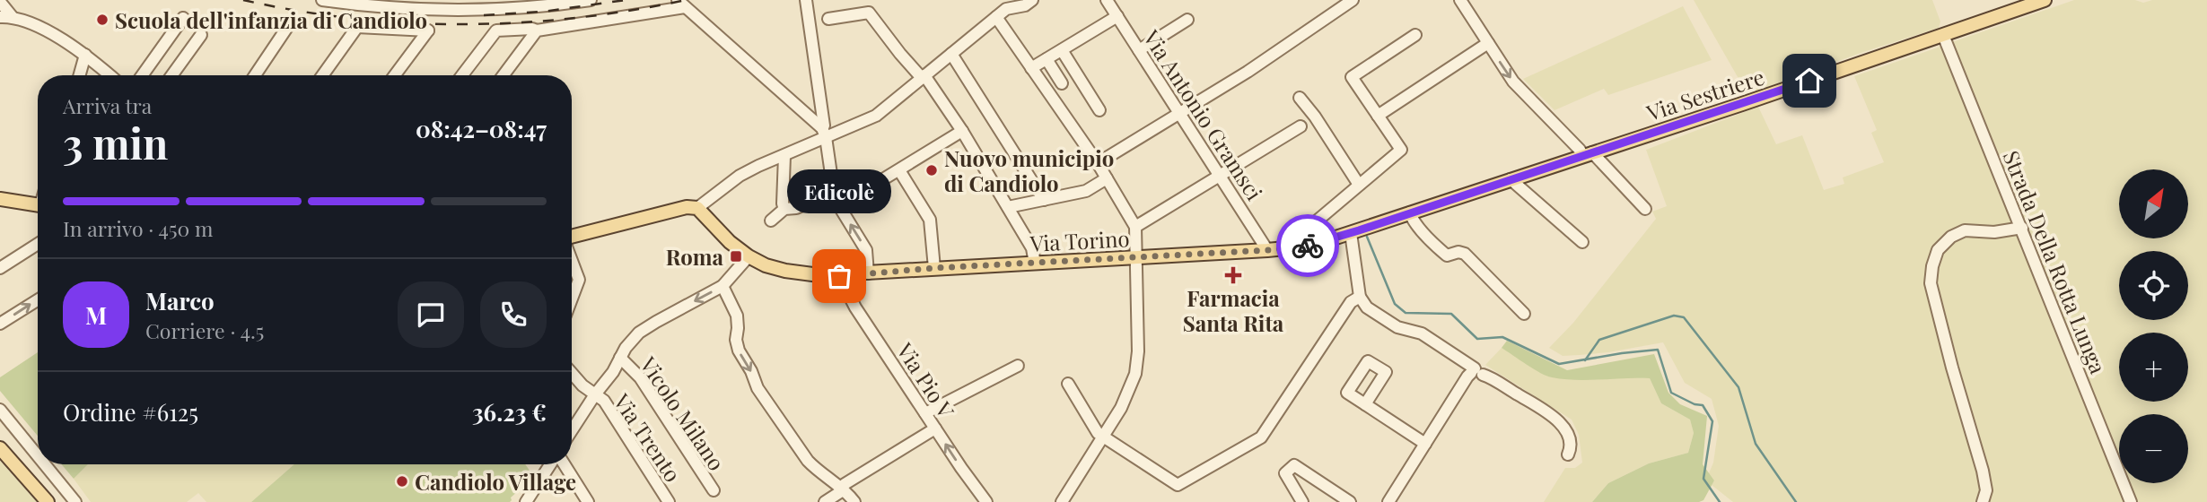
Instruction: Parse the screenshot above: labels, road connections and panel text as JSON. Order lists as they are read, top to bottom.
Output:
{
  "streets": {
    "main road": ["Via Sestriere", "Via Torino"],
    "street": [
      "Via Antonio Gramsci",
      "Strada Della Rotta Lunga",
      "Via Pio V",
      "Vicolo Milano",
      "Via Trento"
    ]
  },
  "crossings": [
    ["Via Sestriere", "Via Torino"],
    ["Via Sestriere", "Strada Della Rotta Lunga"],
    ["Via Antonio Gramsci", "Via Torino"],
    ["Via Torino", "Via Pio V"]
  ],
  "places": {
    "other": [
      "Scuola dell'infanzia di Candiolo",
      "Nuovo municipio di Candiolo",
      "Edicolè",
      "Candiolo Village"
    ],
    "transit": ["Roma"],
    "health": ["Farmacia Santa Rita"]
  },
  "north": "top right",
  "page": {
    "heading": ["3 min", "Arriva tra", "08:42–08:47"],
    "panel": [
      "Marco",
      "Corriere · 4.5",
      "Ordine #6125",
      "36.23 €"
    ],
    "map_buttons": ["+", "−"],
    "bubble": "Edicolè",
    "bar": "In arrivo · 450 m",
    "round": "M"
  }
}
